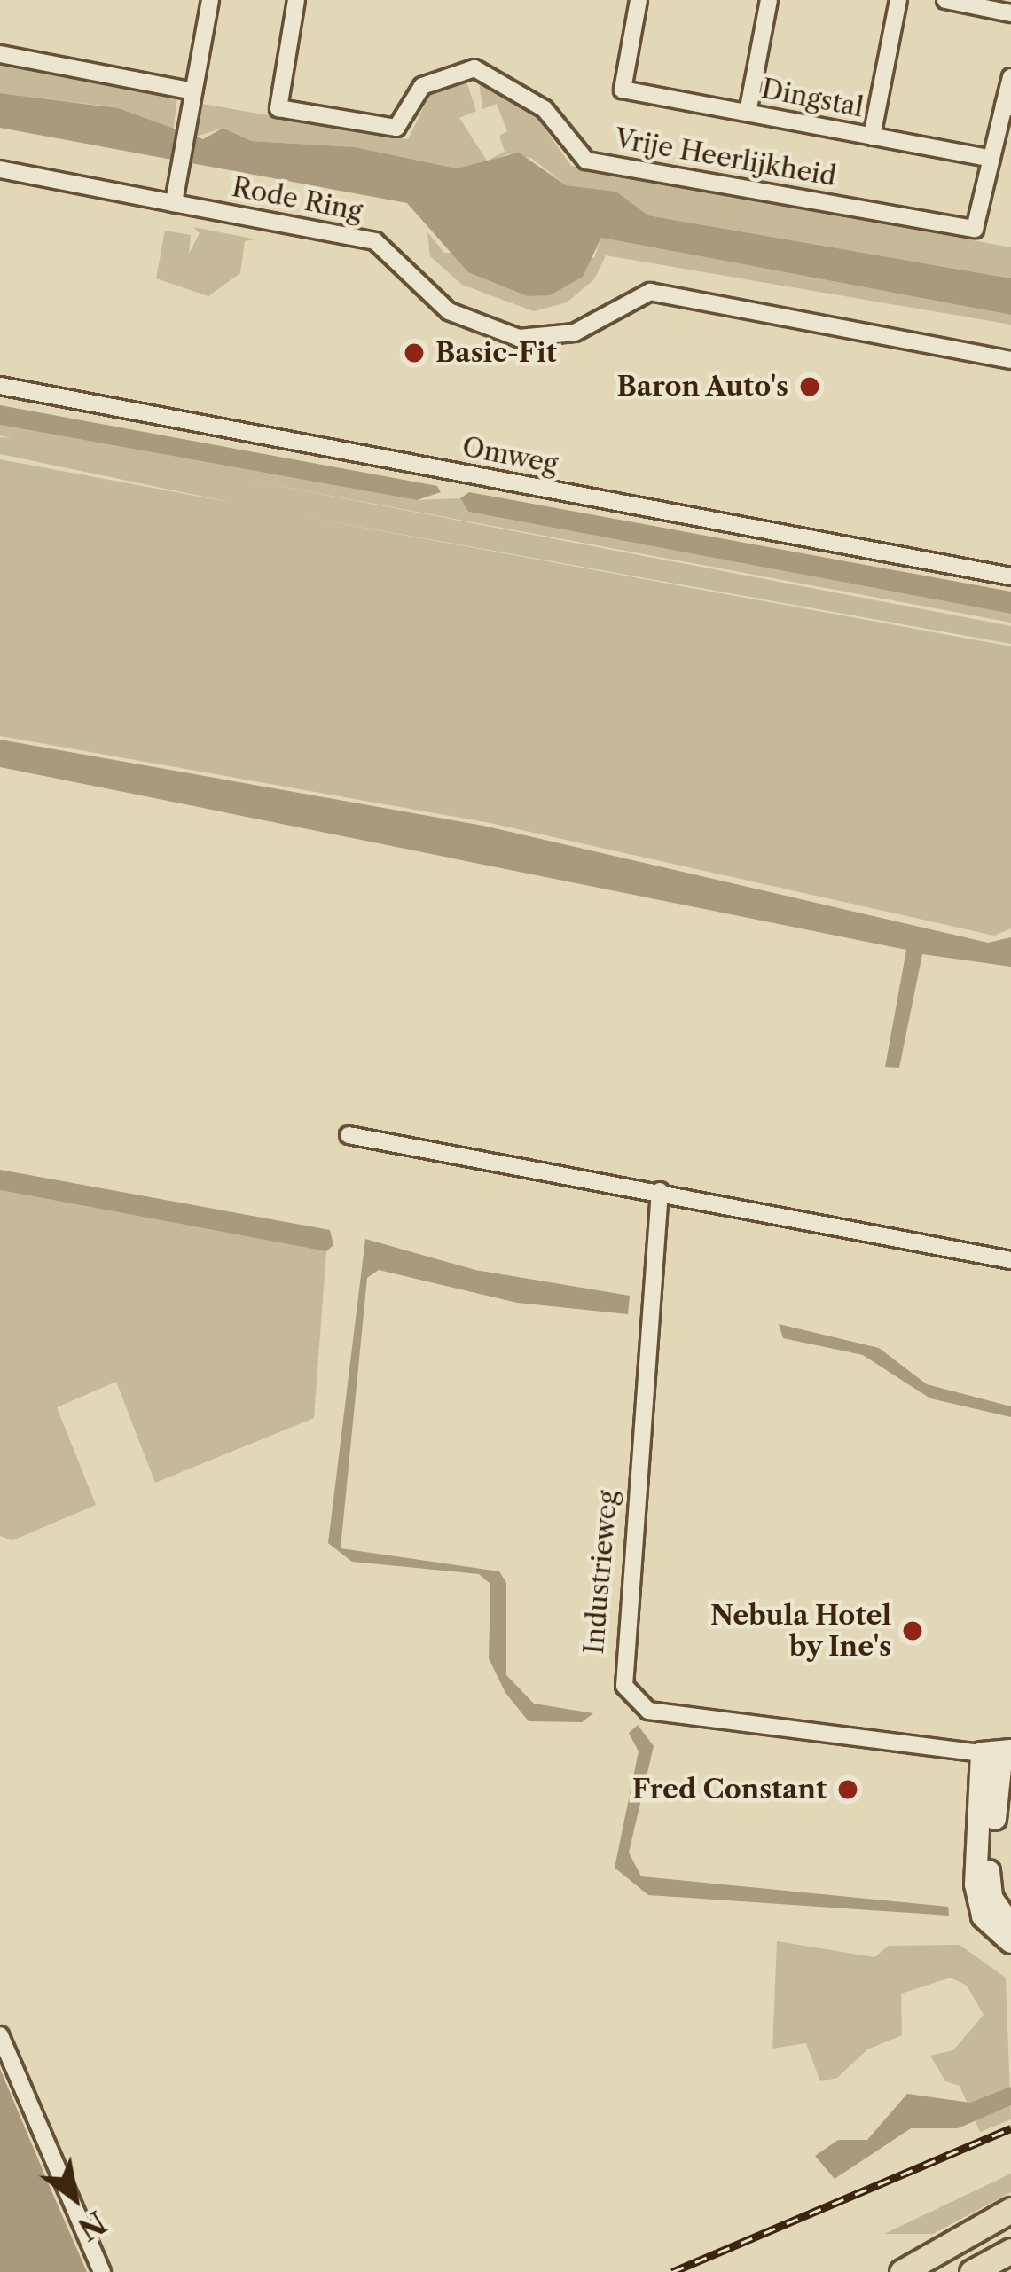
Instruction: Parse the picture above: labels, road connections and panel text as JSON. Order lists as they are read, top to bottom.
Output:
{
  "streets": {
    "street": [
      "Dingstal",
      "Vrije Heerlijkheid",
      "Rode Ring",
      "Omweg",
      "Industrieweg"
    ]
  },
  "crossings": [
    ["Dingstal", "Vrije Heerlijkheid"]
  ],
  "places": [
    "Basic-Fit",
    "Baron Auto's",
    "Nebula Hotel by Ine's",
    "Fred Constant"
  ],
  "north": "bottom right"
}
